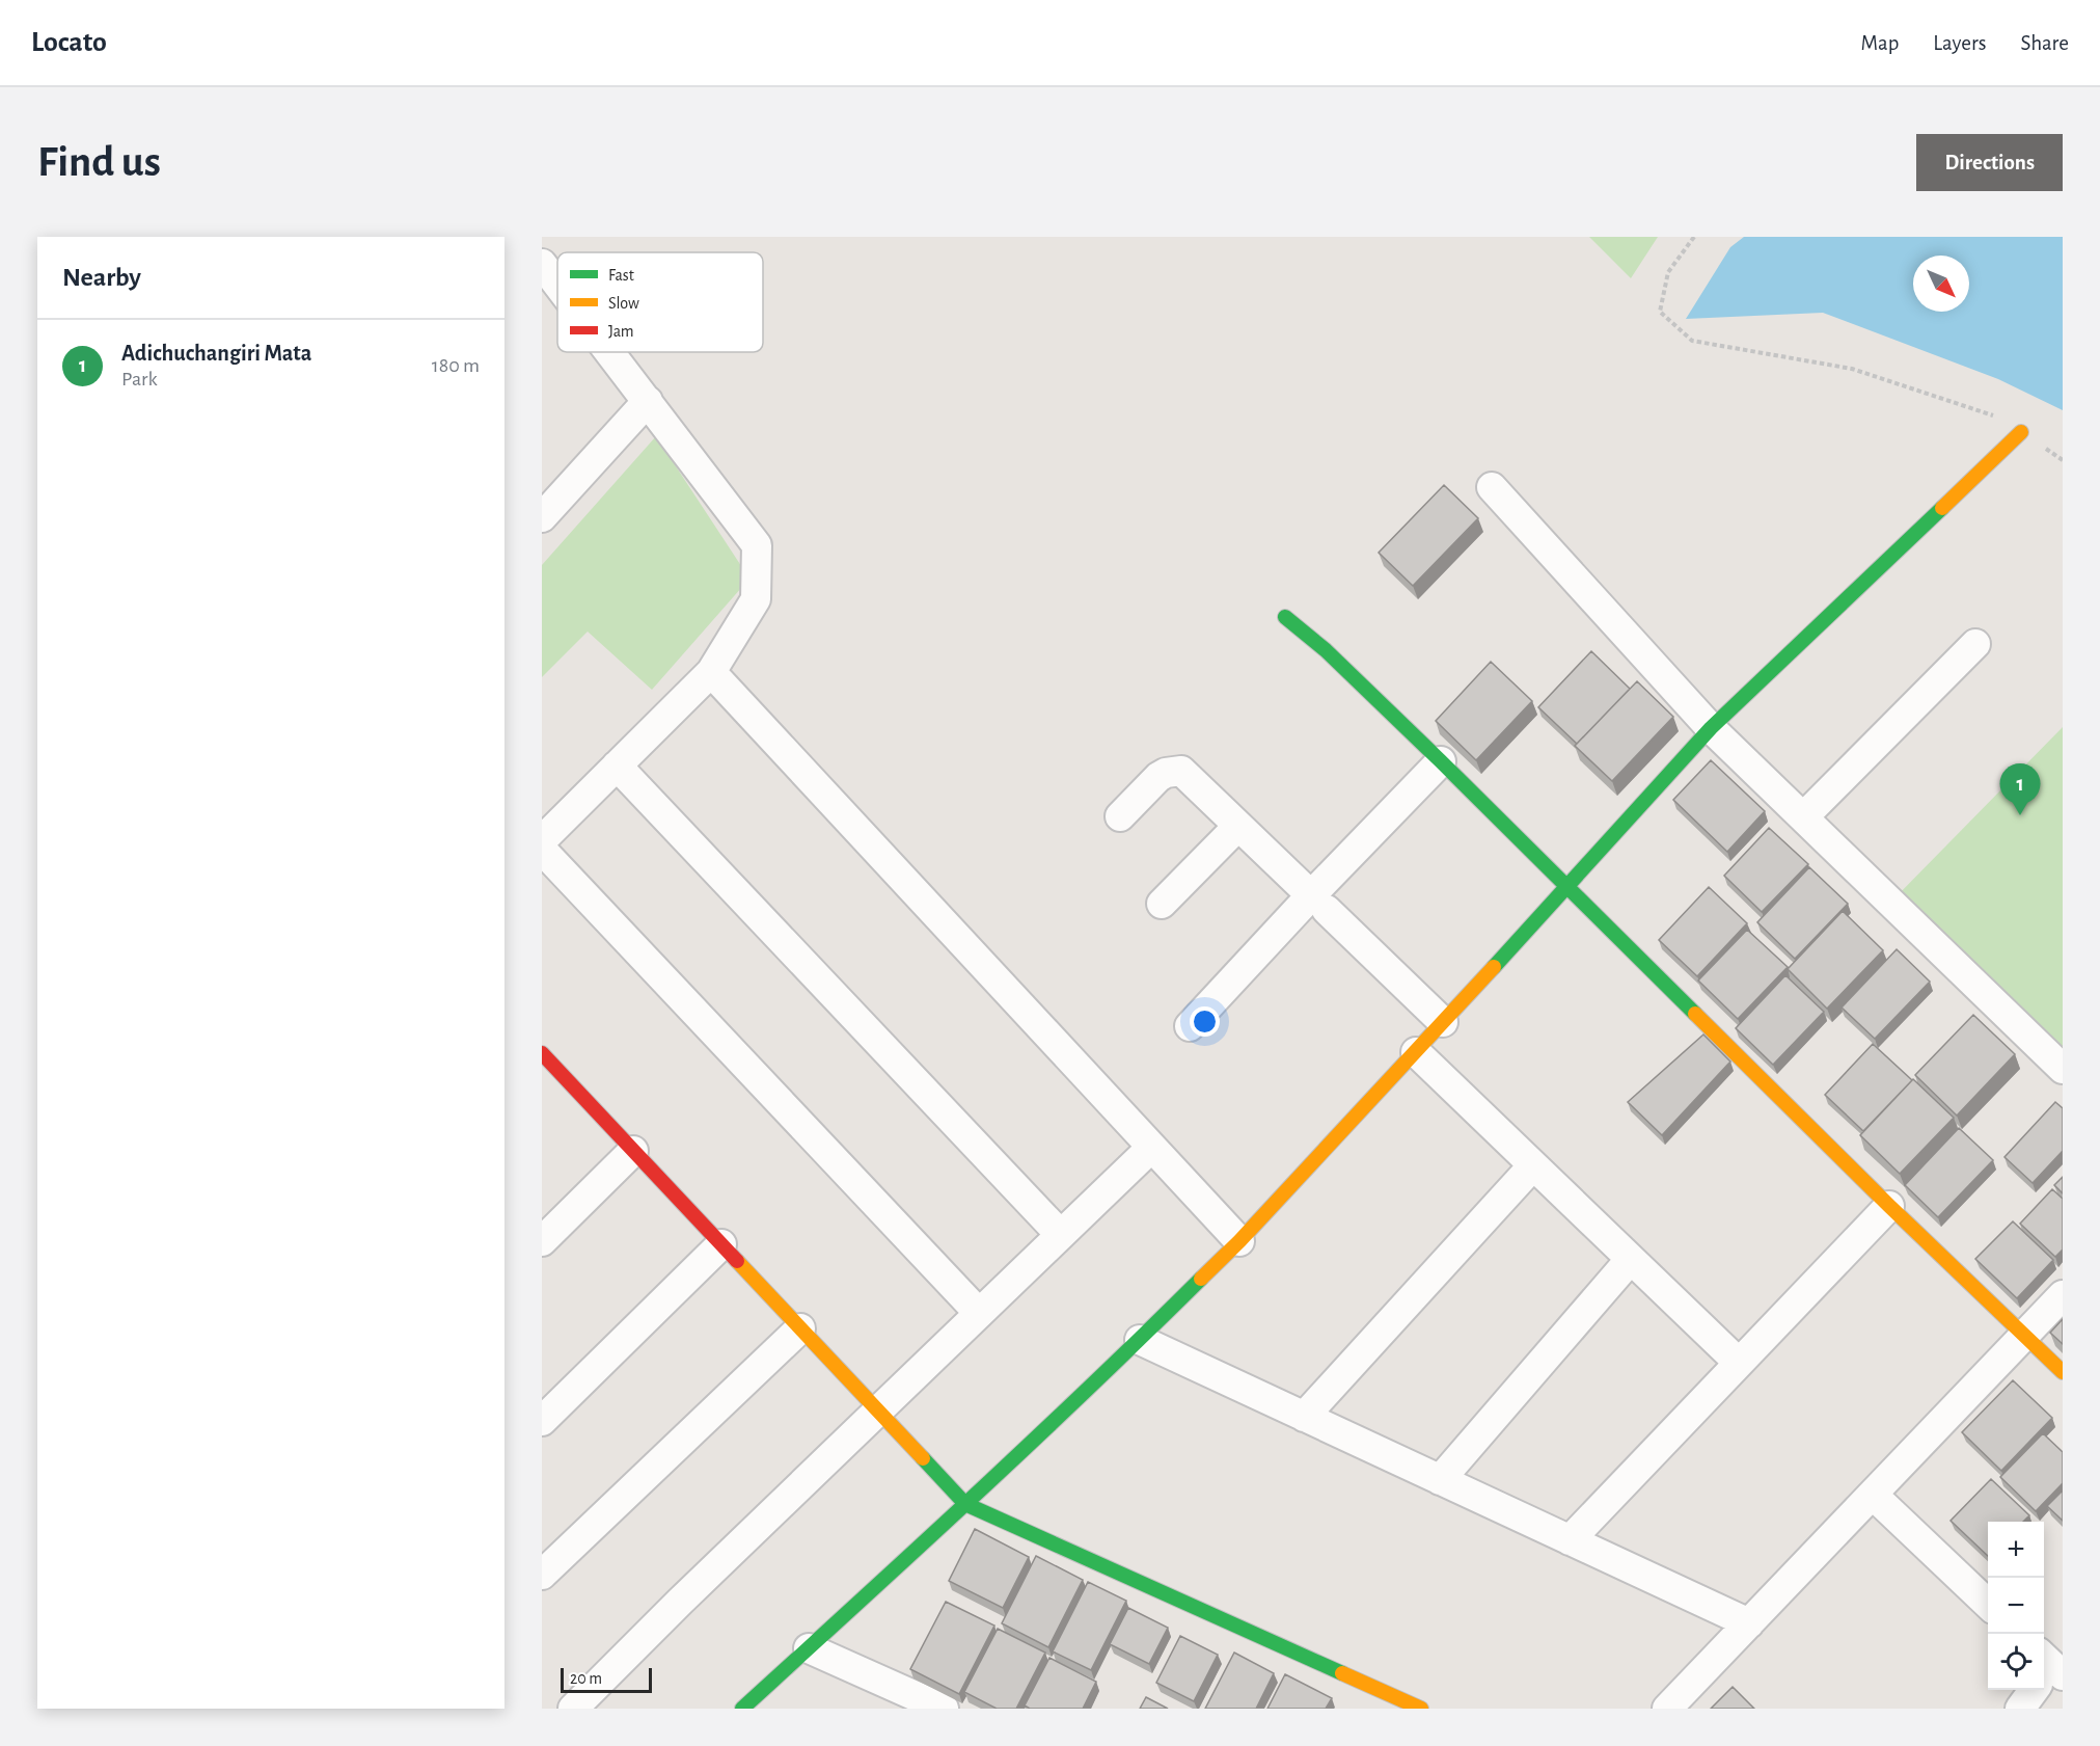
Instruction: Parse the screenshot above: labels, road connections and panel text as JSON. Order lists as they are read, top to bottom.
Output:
{
  "legend": ["Fast", "Slow", "Jam"],
  "scale_bar": "20 m",
  "north": "bottom right",
  "page": {
    "header": "Locato",
    "nav": ["Map", "Layers", "Share"],
    "buttons": "Directions",
    "title": "Find us",
    "heading": "Nearby",
    "list": [
      {
        "mark": "1",
        "name": "Adichuchangiri Mata",
        "note": "Park",
        "value": "180 m"
      }
    ],
    "pins": "1",
    "map_buttons": ["+", "−"],
    "scale": "20 m"
  }
}
